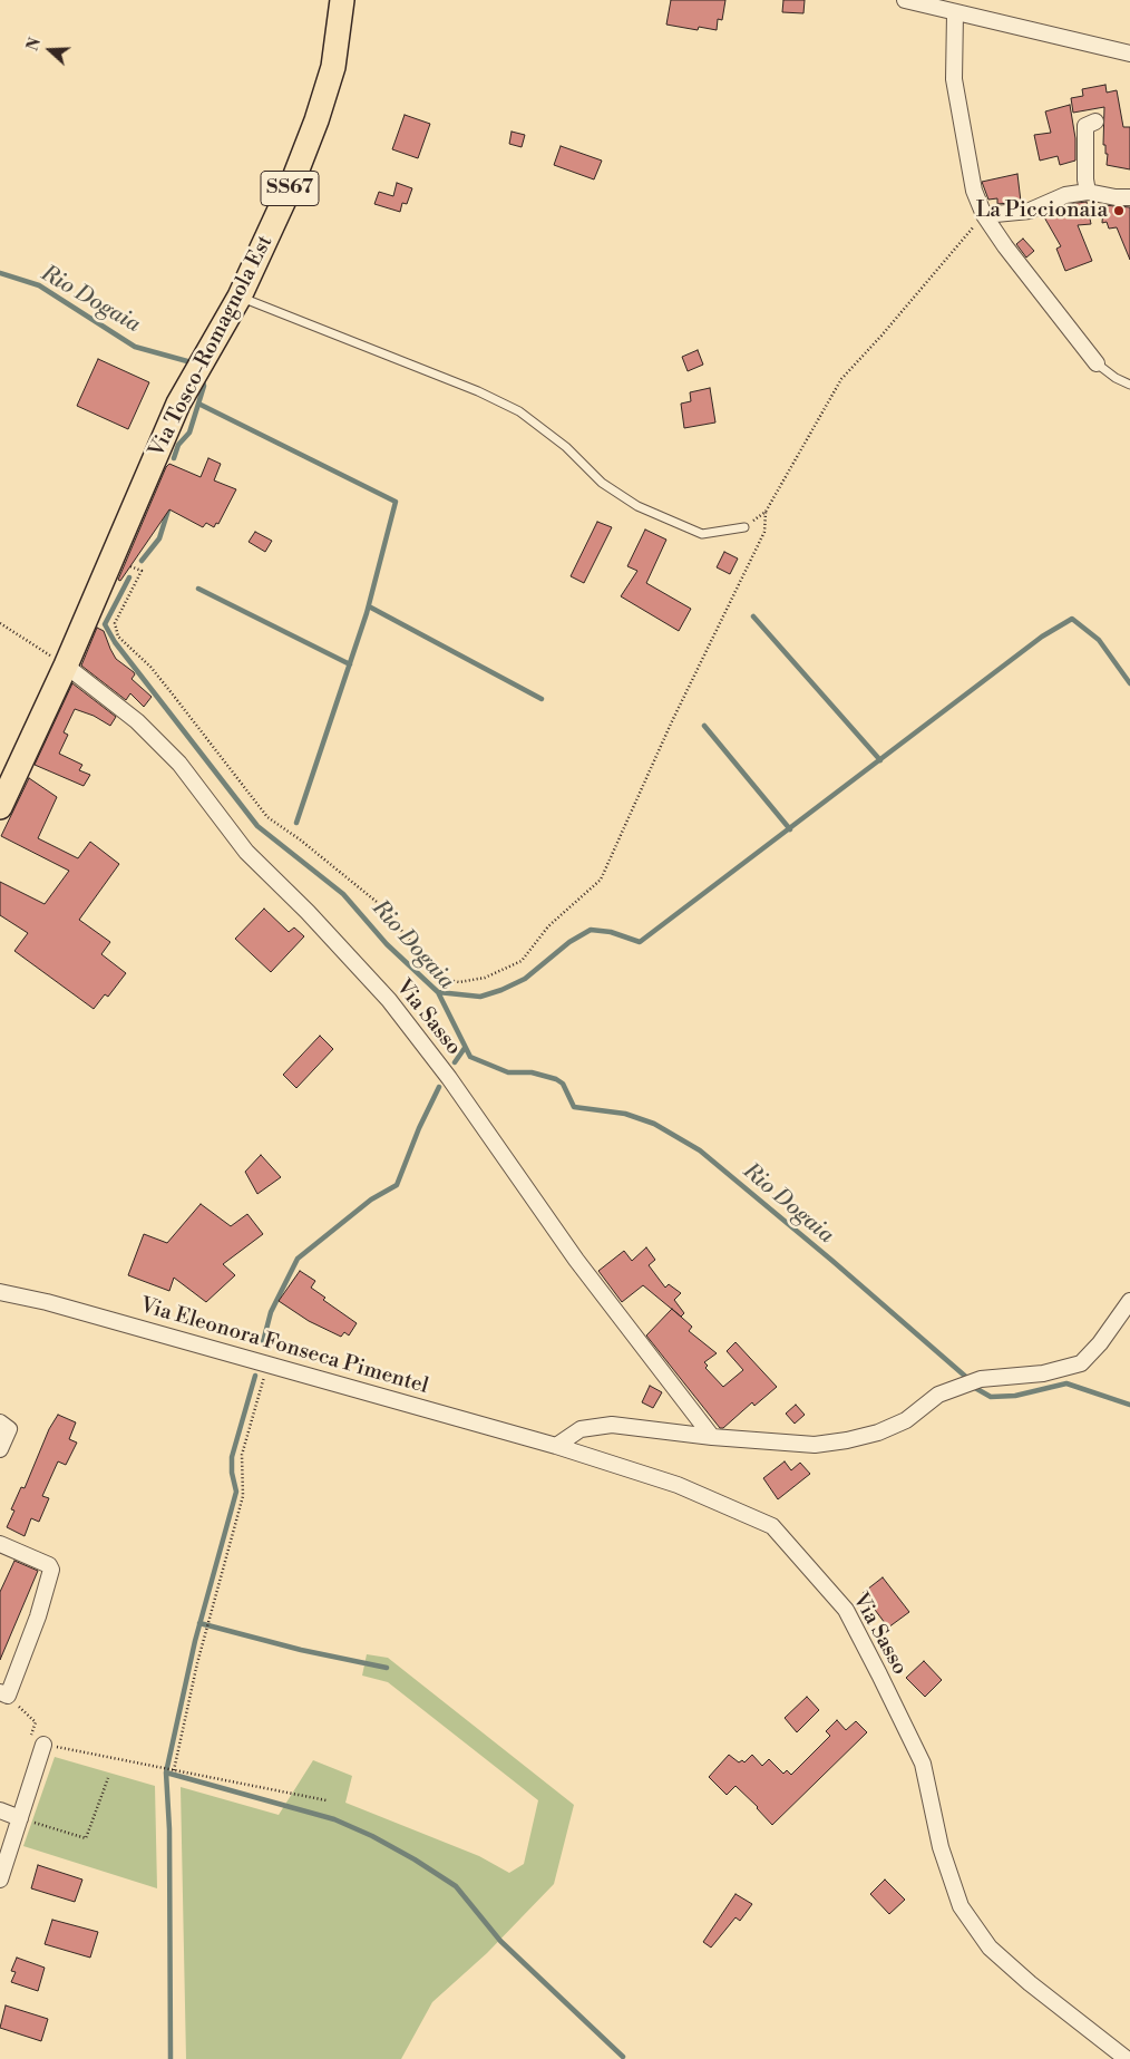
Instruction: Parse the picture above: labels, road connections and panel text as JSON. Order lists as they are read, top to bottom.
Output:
{
  "streets": {
    "main road": ["SS67", "Via Tosco-Romagnola Est"],
    "street": ["Via Sasso", "Via Eleonora Fonseca Pimentel"]
  },
  "crossings": [
    ["Via Tosco-Romagnola Est", "Via Sasso"],
    ["Via Sasso", "Via Eleonora Fonseca Pimentel"]
  ],
  "water": ["Rio Dogaia"],
  "places": ["La Piccionaia"],
  "north": "left"
}
